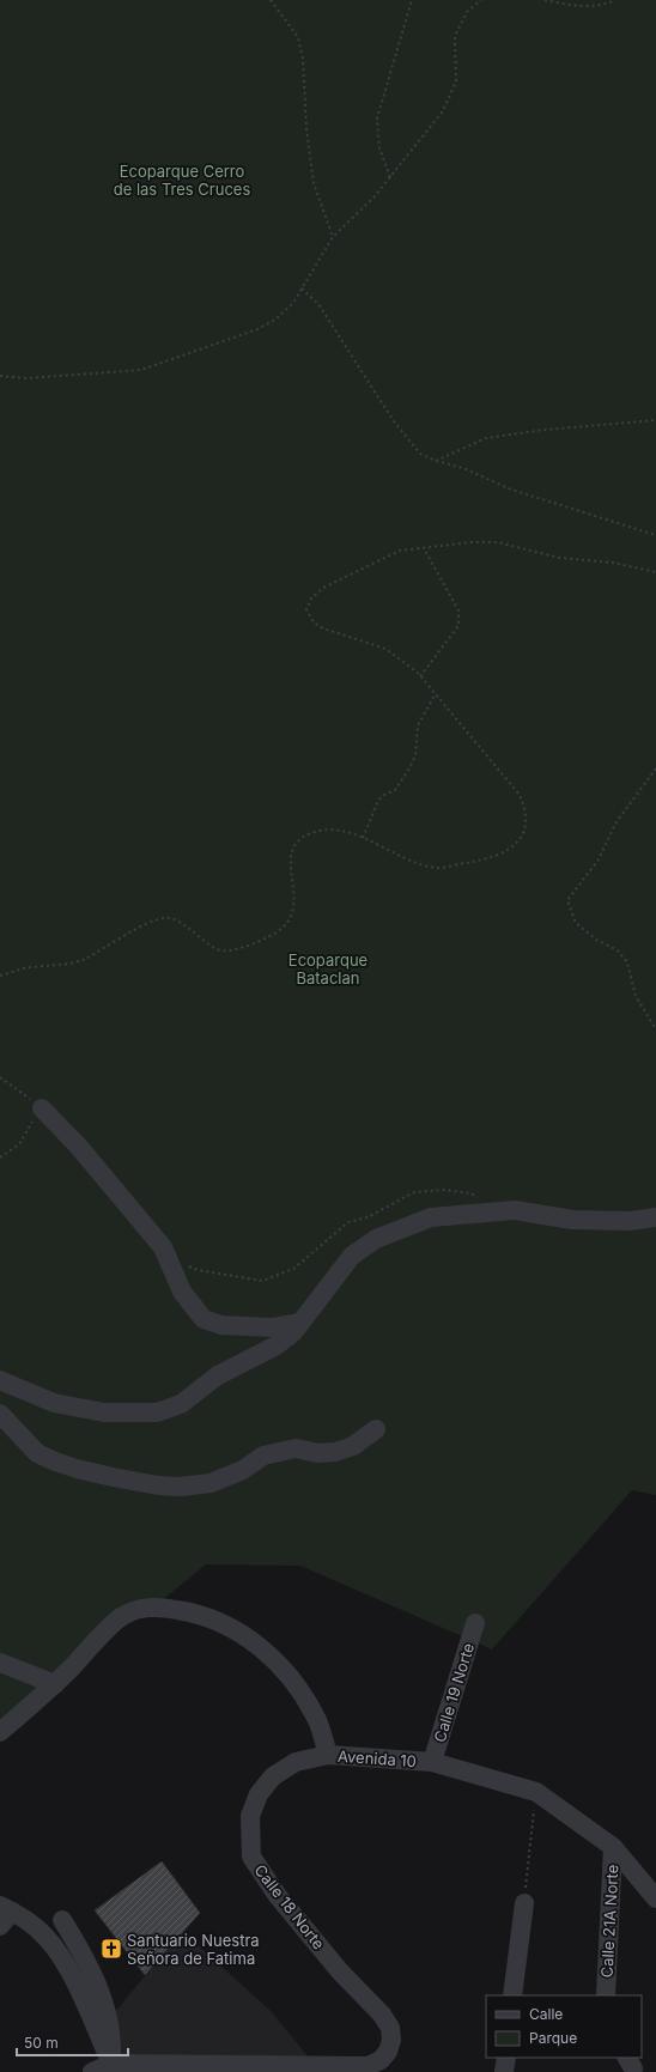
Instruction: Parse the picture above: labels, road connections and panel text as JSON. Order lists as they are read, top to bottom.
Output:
{
  "streets": {
    "street": [
      "Calle 19 Norte",
      "Avenida 10",
      "Calle 18 Norte",
      "Calle 21A Norte"
    ]
  },
  "crossings": [
    ["Calle 19 Norte", "Avenida 10"],
    ["Avenida 10", "Calle 18 Norte"],
    ["Avenida 10", "Calle 21A Norte"]
  ],
  "parks": ["Ecoparque Cerro de las Tres Cruces", "Ecoparque Bataclan"],
  "places": {
    "church": ["Santuario Nuestra Señora de Fatima"]
  },
  "legend": ["Calle", "Parque"],
  "scale_bar": "50 m"
}
